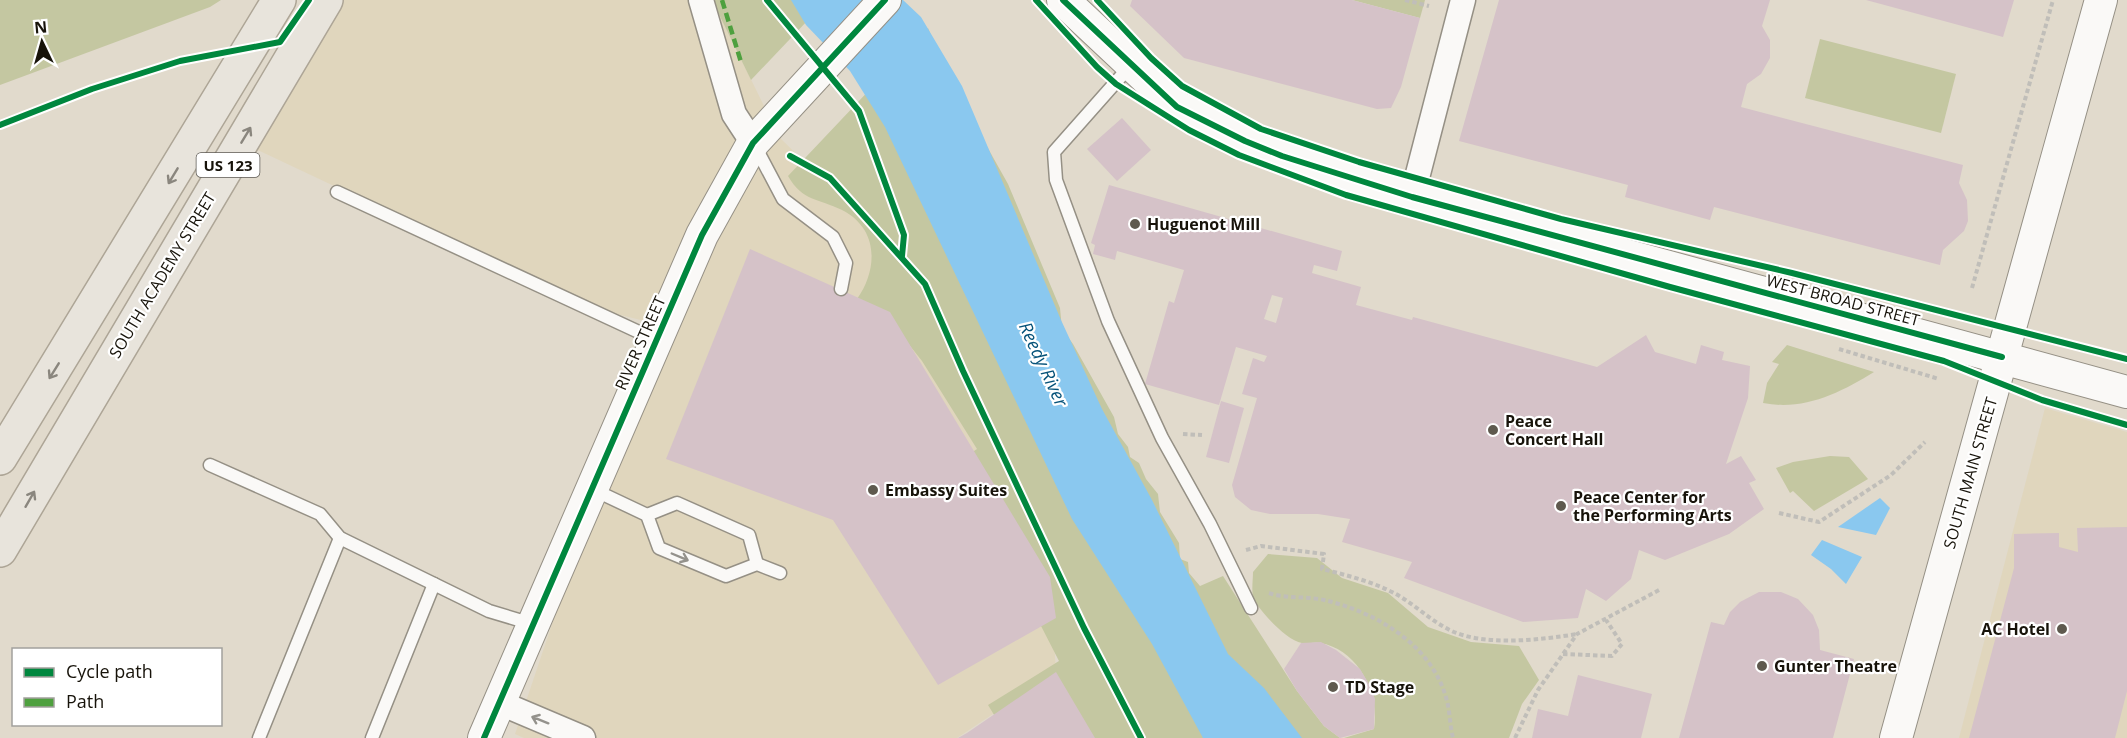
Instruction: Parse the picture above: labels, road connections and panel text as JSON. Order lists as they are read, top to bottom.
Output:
{
  "streets": {
    "highway": ["US 123", "SOUTH ACADEMY STREET"],
    "street": ["WEST BROAD STREET", "RIVER STREET", "SOUTH MAIN STREET"]
  },
  "crossings": [
    ["WEST BROAD STREET", "SOUTH MAIN STREET"]
  ],
  "water": ["Reedy River"],
  "places": [
    "Huguenot Mill",
    "Peace Concert Hall",
    "Embassy Suites",
    "Peace Center for the Performing Arts",
    "AC Hotel",
    "Gunter Theatre",
    "TD Stage"
  ],
  "legend": ["Cycle path", "Path"],
  "north": "top"
}
